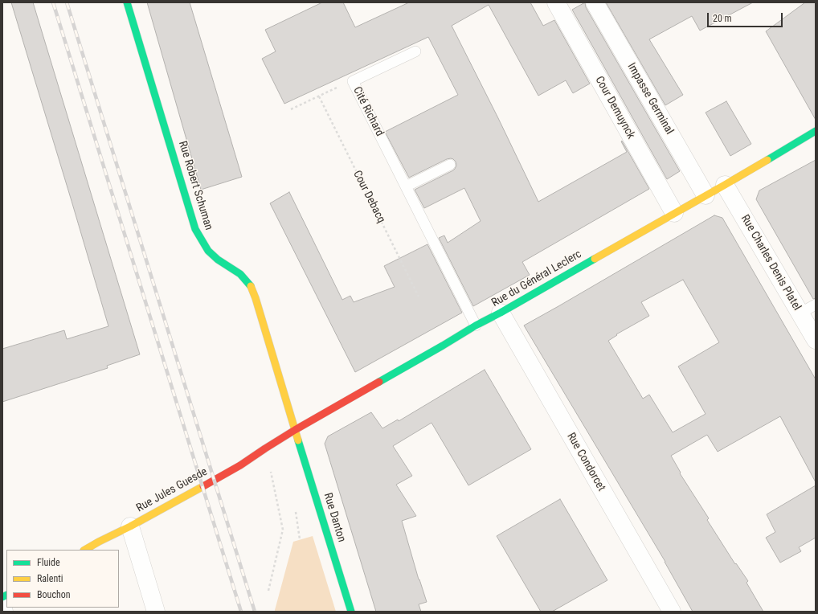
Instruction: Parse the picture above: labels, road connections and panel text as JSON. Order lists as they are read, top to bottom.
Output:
{
  "streets": {
    "street": [
      "Impasse Germinal",
      "Cour Demuynck",
      "Rue Robert Schuman",
      "Rue Charles Denis Platel",
      "Rue du Général Leclerc",
      "Rue Condorcet",
      "Rue Jules Guesde",
      "Rue Danton"
    ],
    "lane": ["Cité Richard"],
    "path": ["Cour Debacq"]
  },
  "crossings": [
    ["Impasse Germinal", "Rue du Général Leclerc"],
    ["Cour Demuynck", "Rue du Général Leclerc"],
    ["Cité Richard", "Rue du Général Leclerc"],
    ["Rue Robert Schuman", "Rue du Général Leclerc"],
    ["Rue Robert Schuman", "Rue Danton"],
    ["Rue Charles Denis Platel", "Rue du Général Leclerc"],
    ["Rue du Général Leclerc", "Rue Condorcet"],
    ["Rue du Général Leclerc", "Rue Jules Guesde"],
    ["Rue du Général Leclerc", "Rue Danton"]
  ],
  "legend": ["Fluide", "Ralenti", "Bouchon"],
  "scale_bar": "20 m"
}
